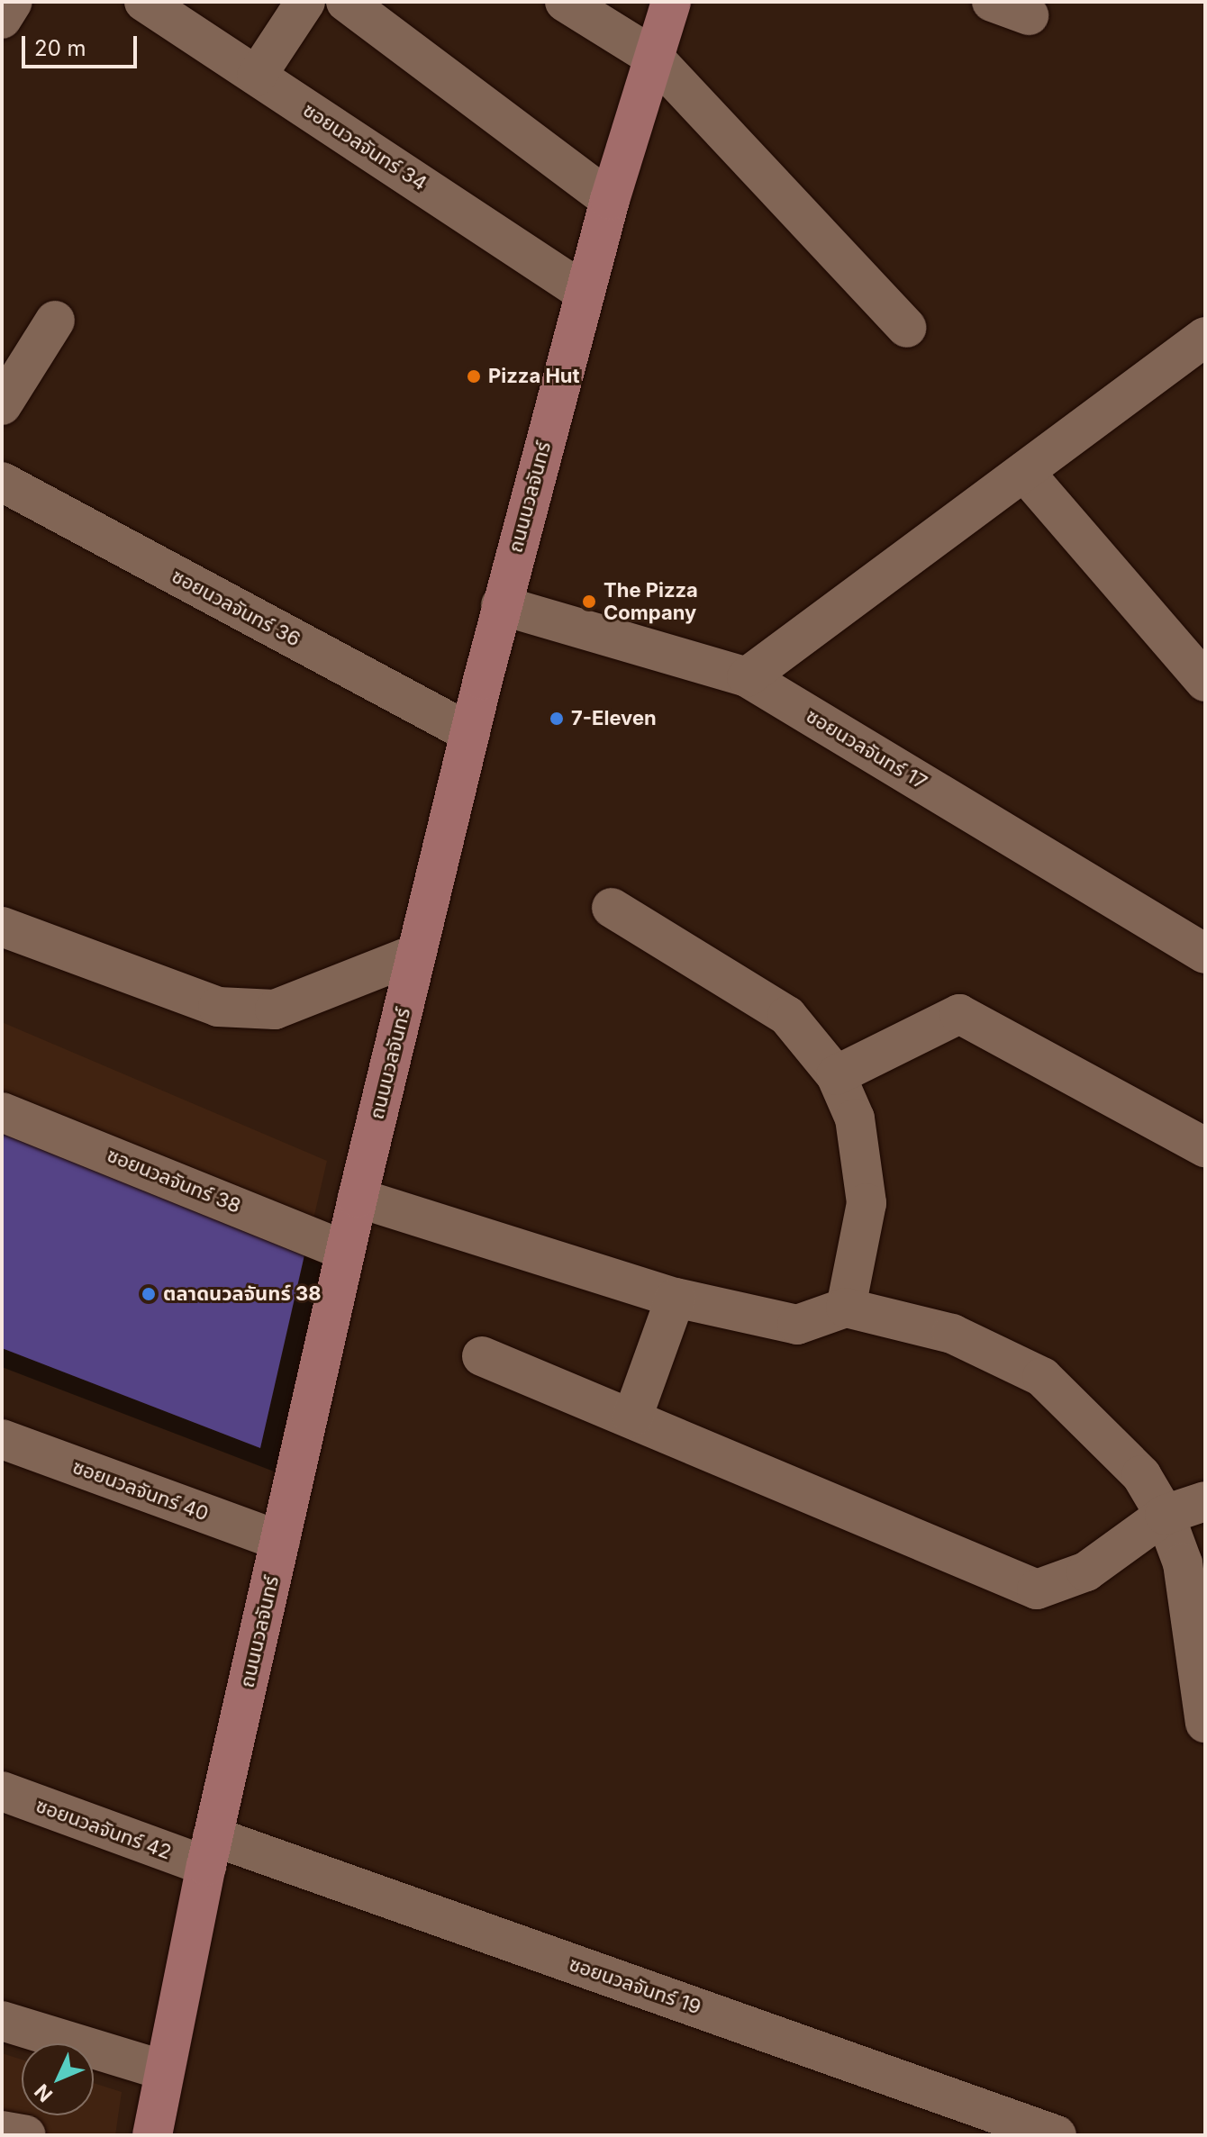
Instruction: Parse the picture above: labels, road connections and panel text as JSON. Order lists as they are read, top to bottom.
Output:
{
  "streets": {
    "main road": ["ถนนนวลจันทร์"],
    "street": [
      "ซอยนวลจันทร์ 34",
      "ซอยนวลจันทร์ 36",
      "ซอยนวลจันทร์ 17",
      "ซอยนวลจันทร์ 38",
      "ซอยนวลจันทร์ 40",
      "ซอยนวลจันทร์ 42",
      "ซอยนวลจันทร์ 19"
    ]
  },
  "crossings": [
    ["ซอยนวลจันทร์ 34", "ถนนนวลจันทร์"],
    ["ถนนนวลจันทร์", "ซอยนวลจันทร์ 36"],
    ["ถนนนวลจันทร์", "ซอยนวลจันทร์ 17"],
    ["ถนนนวลจันทร์", "ซอยนวลจันทร์ 38"],
    ["ถนนนวลจันทร์", "ซอยนวลจันทร์ 40"],
    ["ถนนนวลจันทร์", "ซอยนวลจันทร์ 42"],
    ["ถนนนวลจันทร์", "ซอยนวลจันทร์ 19"],
    ["ซอยนวลจันทร์ 42", "ซอยนวลจันทร์ 19"]
  ],
  "places": [
    "Pizza Hut",
    "The Pizza Company",
    "7-Eleven",
    "ตลาดนวลจันทร์ 38"
  ],
  "scale_bar": "20 m",
  "north": "bottom left"
}
